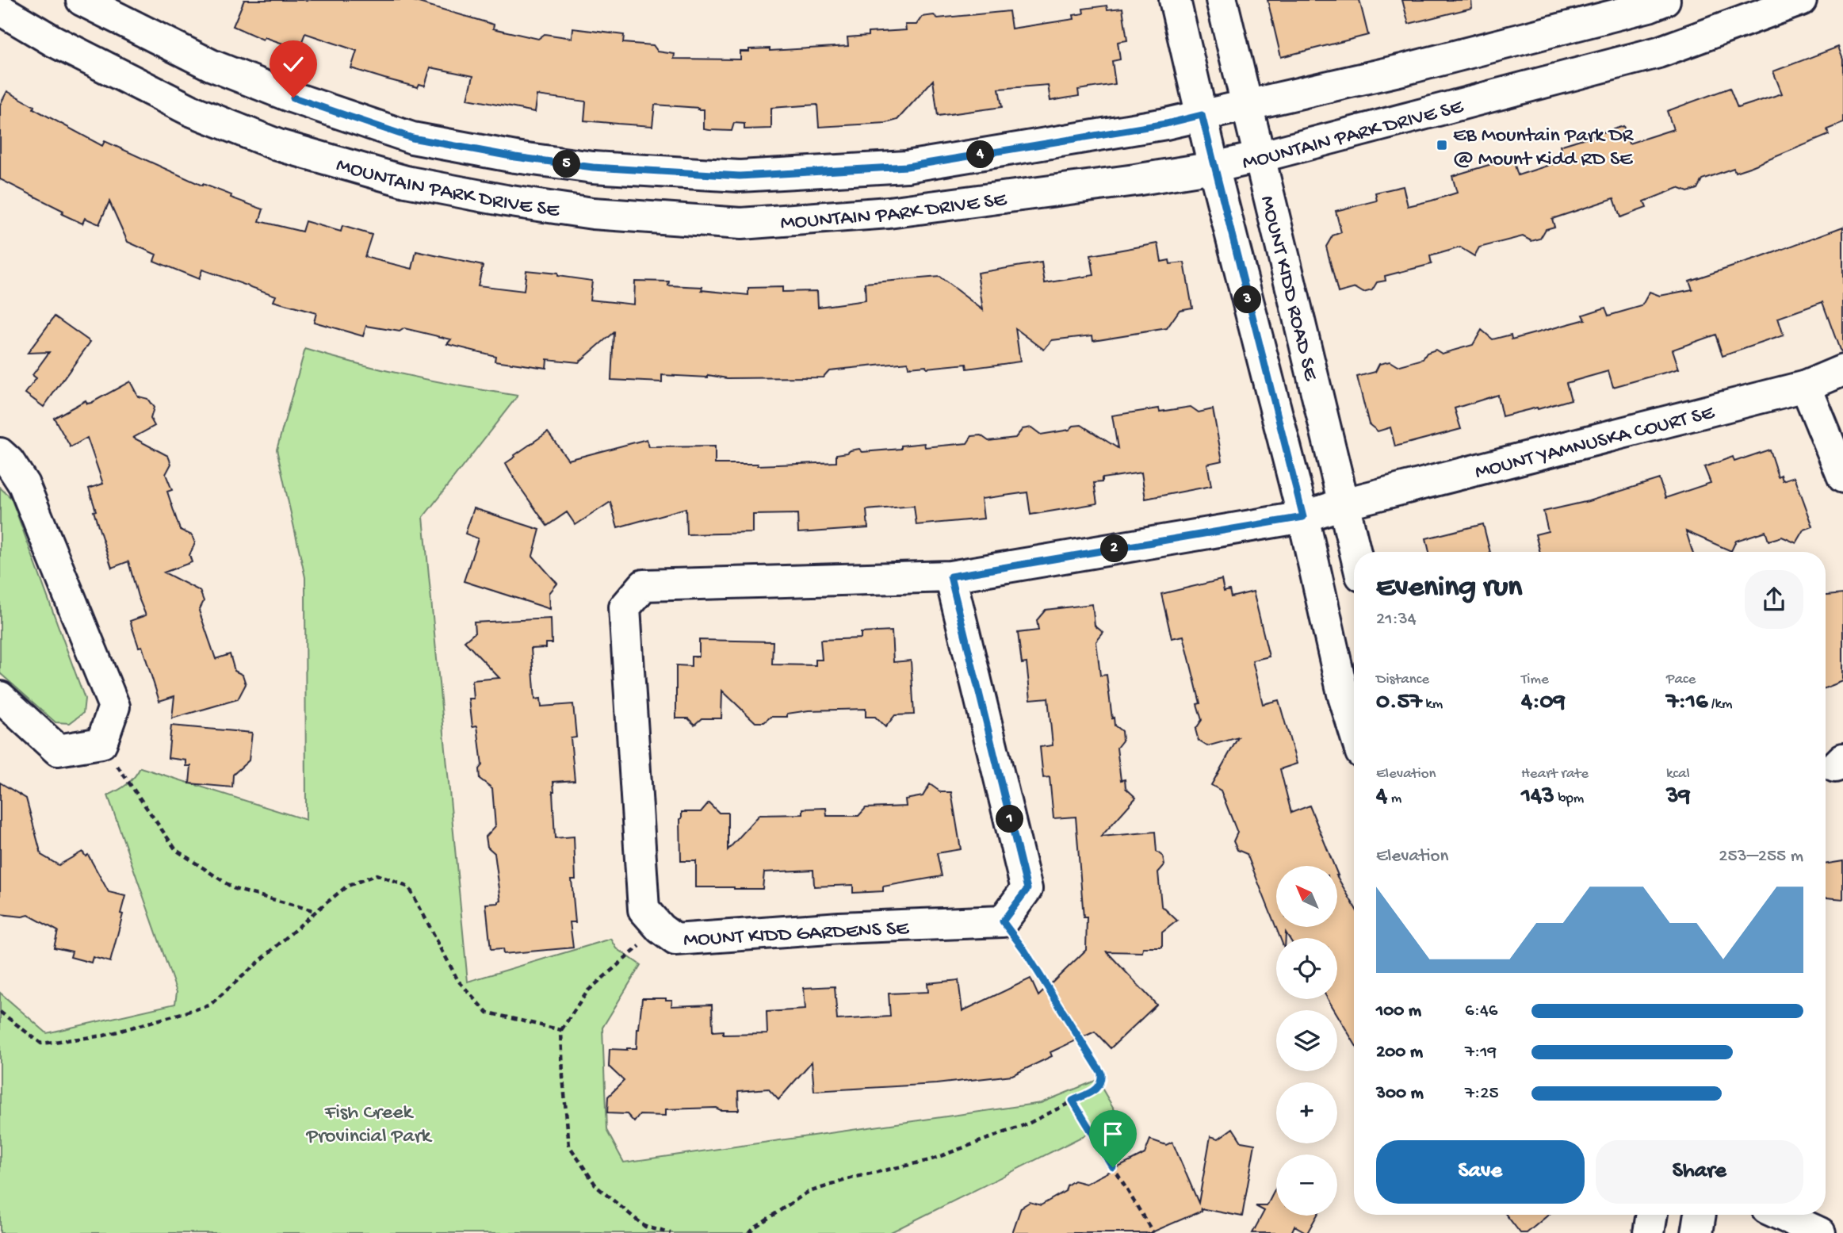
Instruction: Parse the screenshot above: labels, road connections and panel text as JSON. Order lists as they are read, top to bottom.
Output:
{
  "streets": {
    "street": [
      "MOUNTAIN PARK DRIVE SE",
      "MOUNT KIDD ROAD SE",
      "MOUNT YAMNUSKA COURT SE",
      "MOUNT KIDD GARDENS SE"
    ]
  },
  "crossings": [
    ["MOUNTAIN PARK DRIVE SE", "MOUNT KIDD ROAD SE"],
    ["MOUNT KIDD ROAD SE", "MOUNT YAMNUSKA COURT SE"],
    ["MOUNT YAMNUSKA COURT SE", "MOUNT KIDD GARDENS SE"]
  ],
  "parks": ["Fish Creek Provincial Park"],
  "places": {
    "transit": ["EB Mountain Park DR @ Mount Kidd RD SE"]
  },
  "north": "top left",
  "page": {
    "pins": [
      "4",
      "5",
      "3",
      "2",
      "1"
    ],
    "heading": ["Evening run", "21:34"],
    "stats": [
      ["Distance", "0.57 km"],
      ["Time", "4:09"],
      ["Pace", "7:16 /km"],
      ["Elevation", "4 m"],
      ["Heart rate", "143 bpm"],
      ["kcal", "39"]
    ],
    "chart": ["Elevation", "253–255 m"],
    "map_buttons": ["+", "−"],
    "list": [
      {
        "name": "100 m",
        "note": "6:46"
      },
      {
        "name": "200 m",
        "note": "7:19"
      },
      {
        "name": "300 m",
        "note": "7:25"
      }
    ],
    "buttons": ["Save", "Share"]
  }
}
